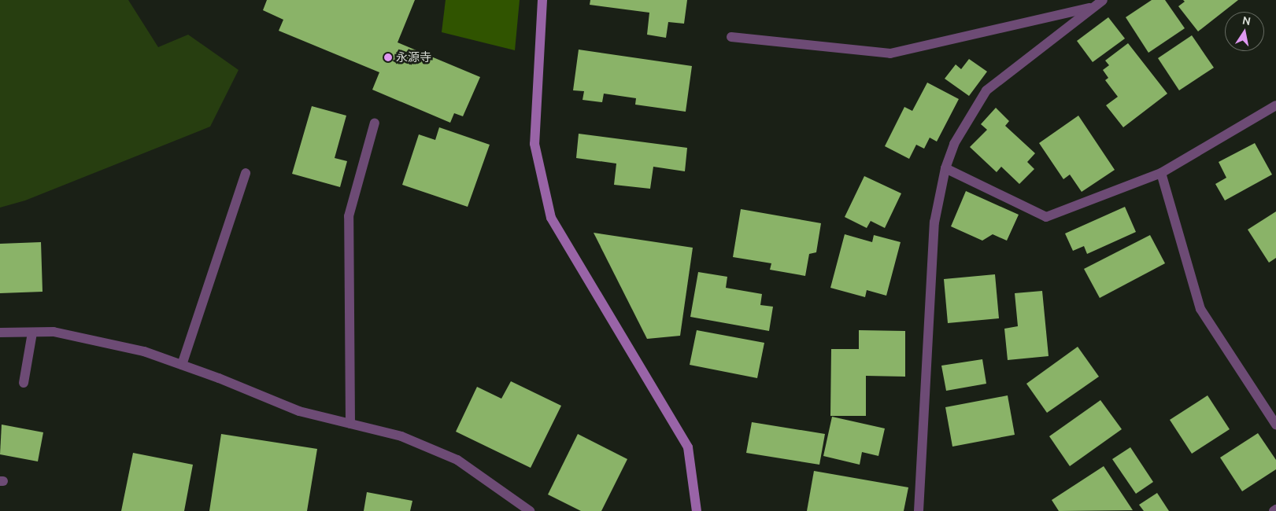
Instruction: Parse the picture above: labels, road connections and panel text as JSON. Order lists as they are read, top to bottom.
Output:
{
  "places": ["永源寺"],
  "north": "top"
}
